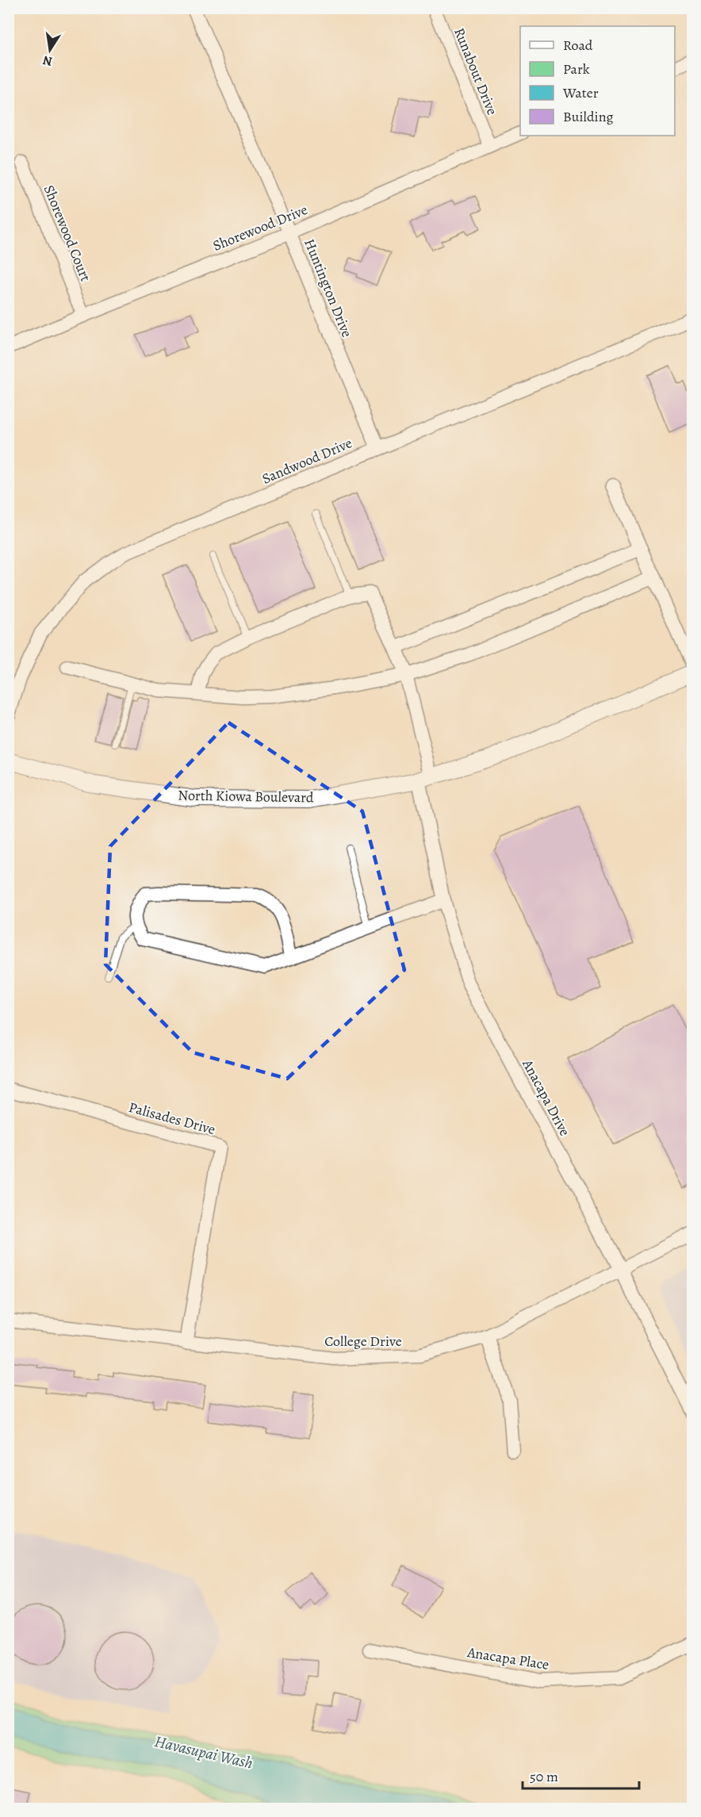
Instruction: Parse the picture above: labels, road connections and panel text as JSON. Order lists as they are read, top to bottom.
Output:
{
  "streets": {
    "street": [
      "Runabout Drive",
      "Shorewood Drive",
      "Shorewood Court",
      "Huntington Drive",
      "Sandwood Drive",
      "North Kiowa Boulevard",
      "Anacapa Drive",
      "Palisades Drive",
      "College Drive",
      "Anacapa Place"
    ]
  },
  "crossings": [
    ["Runabout Drive", "Shorewood Drive"],
    ["Shorewood Drive", "Shorewood Court"],
    ["Shorewood Drive", "Huntington Drive"],
    ["Huntington Drive", "Sandwood Drive"],
    ["North Kiowa Boulevard", "Anacapa Drive"],
    ["Anacapa Drive", "College Drive"],
    ["Palisades Drive", "College Drive"]
  ],
  "water": ["Havasupai Wash"],
  "legend": [
    "Road",
    "Park",
    "Water",
    "Building"
  ],
  "scale_bar": "50 m",
  "north": "bottom"
}
